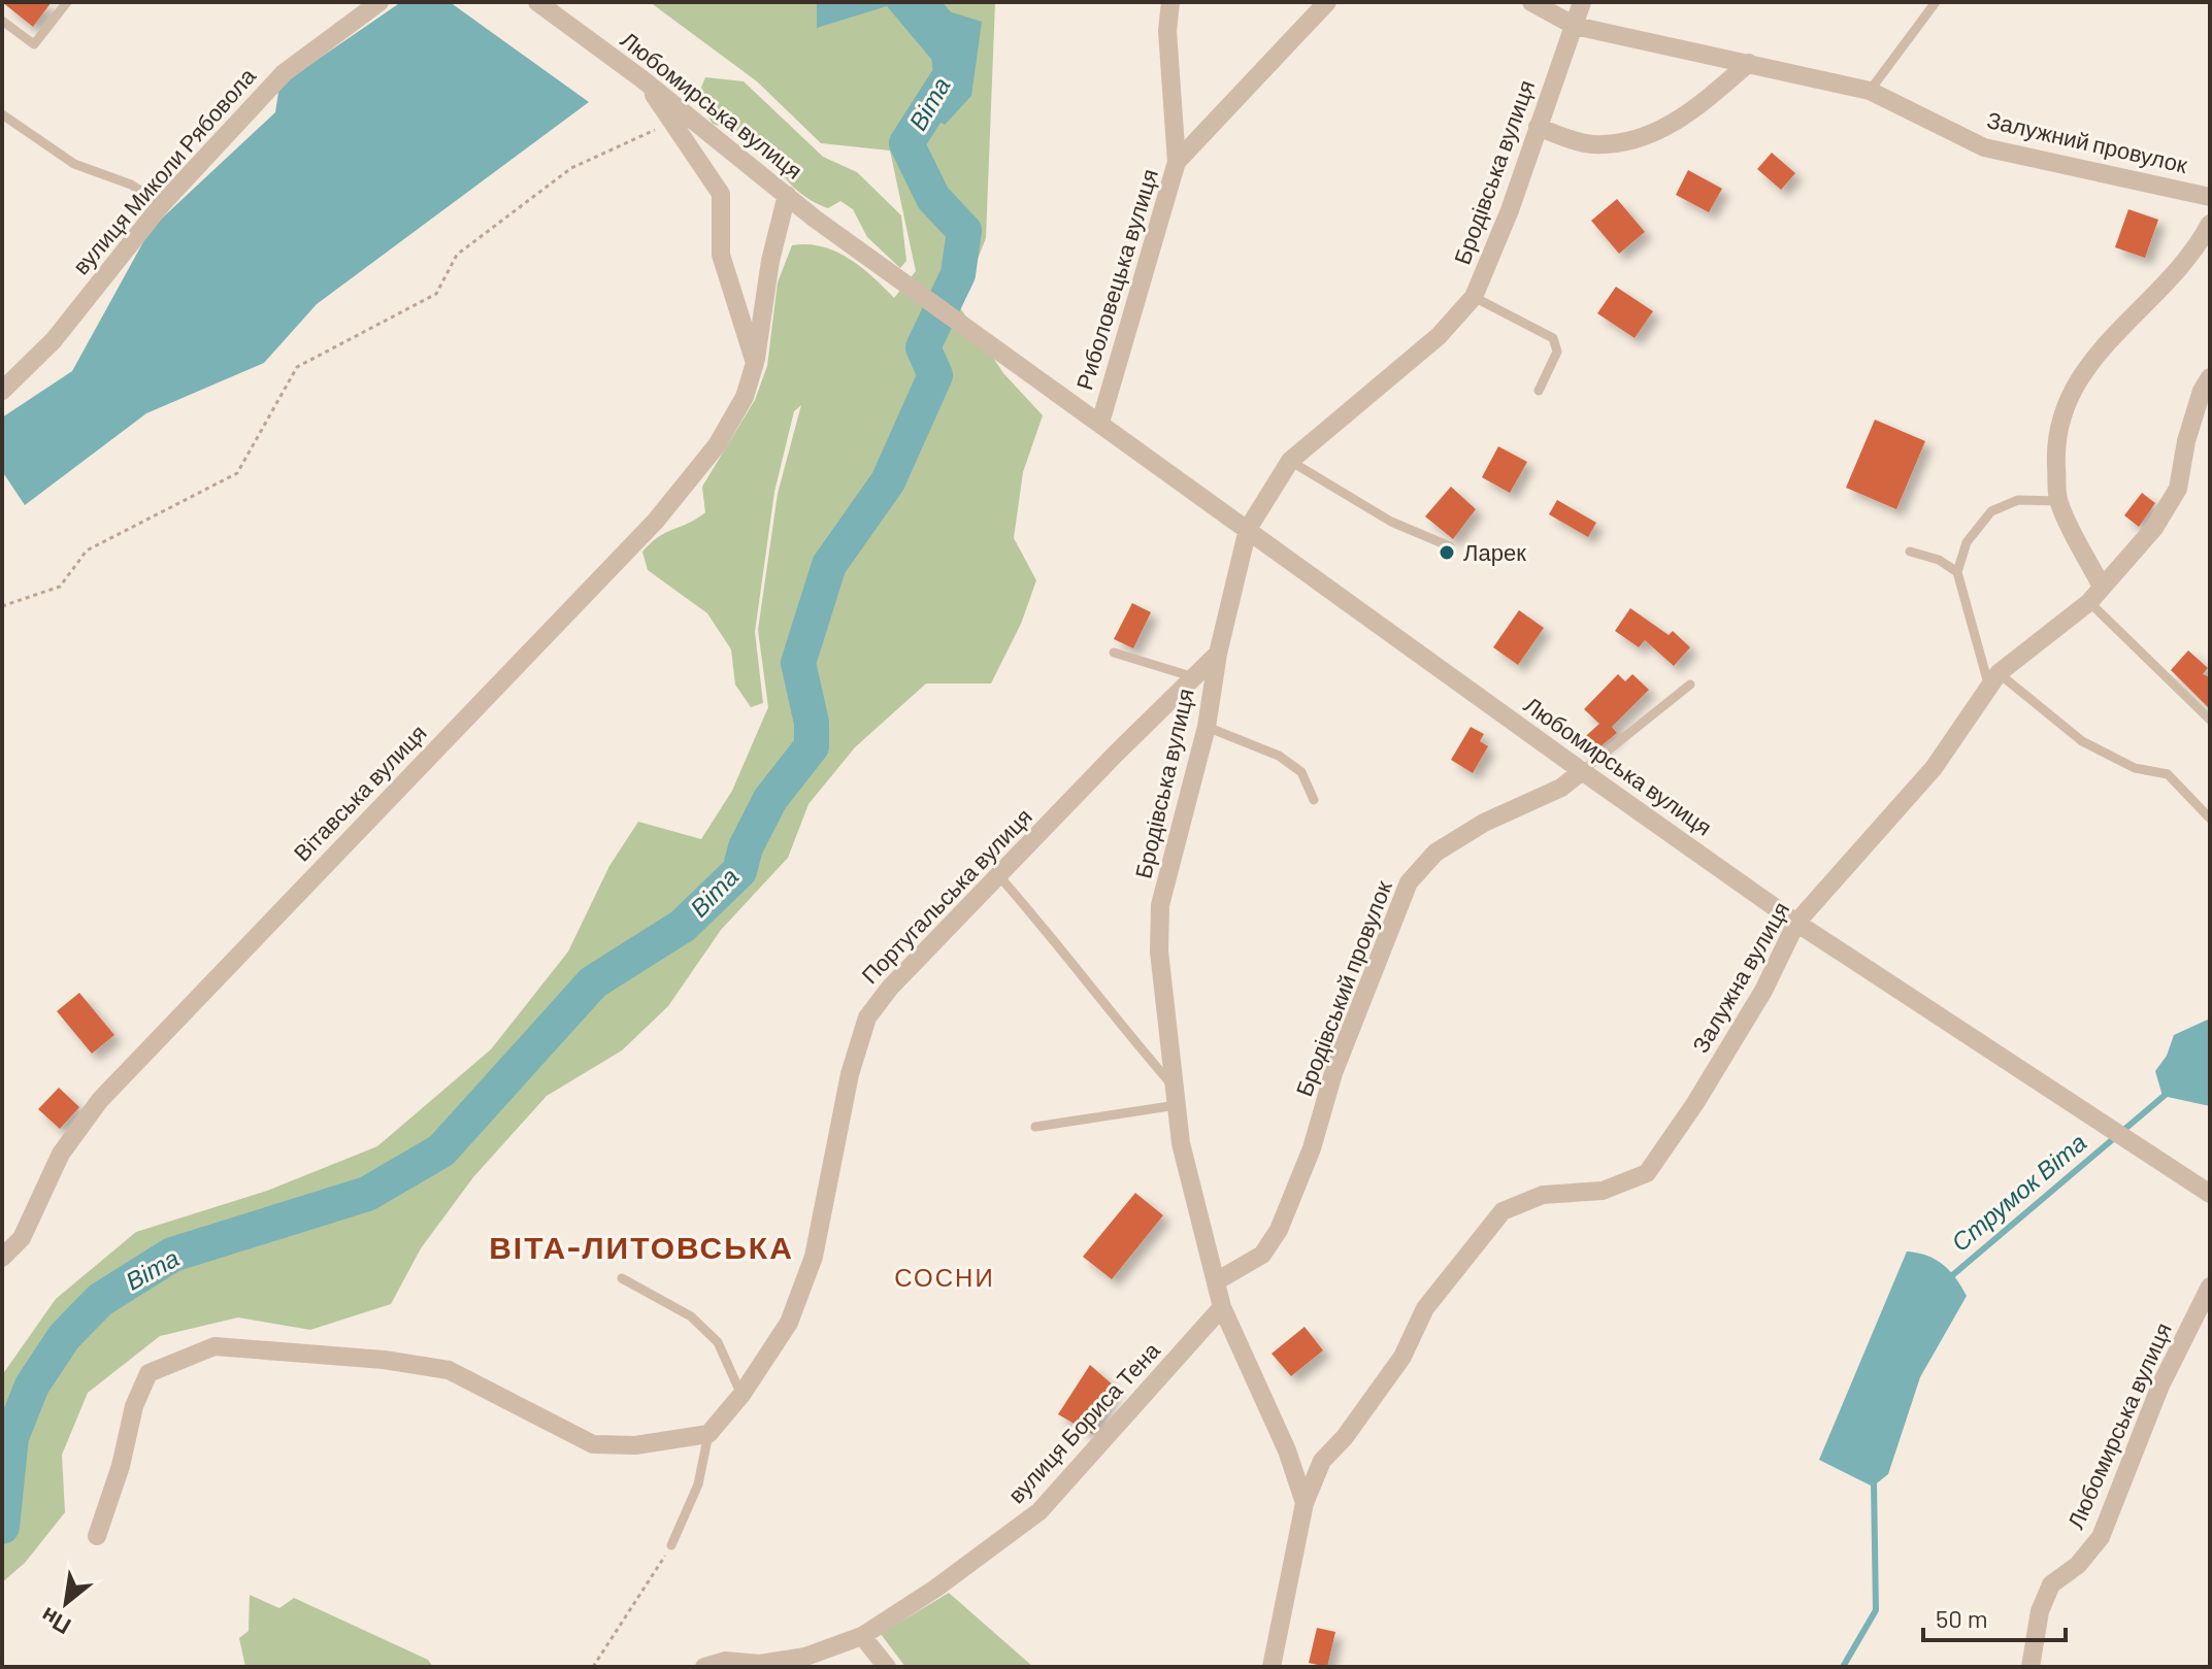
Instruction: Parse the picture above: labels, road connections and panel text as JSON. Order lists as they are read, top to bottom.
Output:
{
  "streets": {
    "street": [
      "Любомирська вулиця",
      "Залужний провулок",
      "вулиця Миколи Рябовола",
      "Бродівська вулиця",
      "Риболовецька вулиця",
      "Вітавська вулиця",
      "Португальська вулиця",
      "Залужна вулиця",
      "Бродівський провулок",
      "вулиця Бориса Тена"
    ]
  },
  "crossings": [
    ["Любомирська вулиця", "Бродівська вулиця"],
    ["Любомирська вулиця", "Риболовецька вулиця"],
    ["Любомирська вулиця", "Вітавська вулиця"],
    ["Любомирська вулиця", "Залужна вулиця"],
    ["Любомирська вулиця", "Бродівський провулок"],
    ["Залужний провулок", "Бродівська вулиця"],
    ["Бродівська вулиця", "Португальська вулиця"],
    ["Бродівська вулиця", "Залужна вулиця"],
    ["Бродівська вулиця", "Бродівський провулок"],
    ["Бродівська вулиця", "вулиця Бориса Тена"]
  ],
  "districts": ["ВІТА-ЛИТОВСЬКА", "СОСНИ"],
  "water": ["Віта", "Струмок Віта"],
  "places": ["Ларек"],
  "scale_bar": "50 m",
  "north": "bottom left"
}
